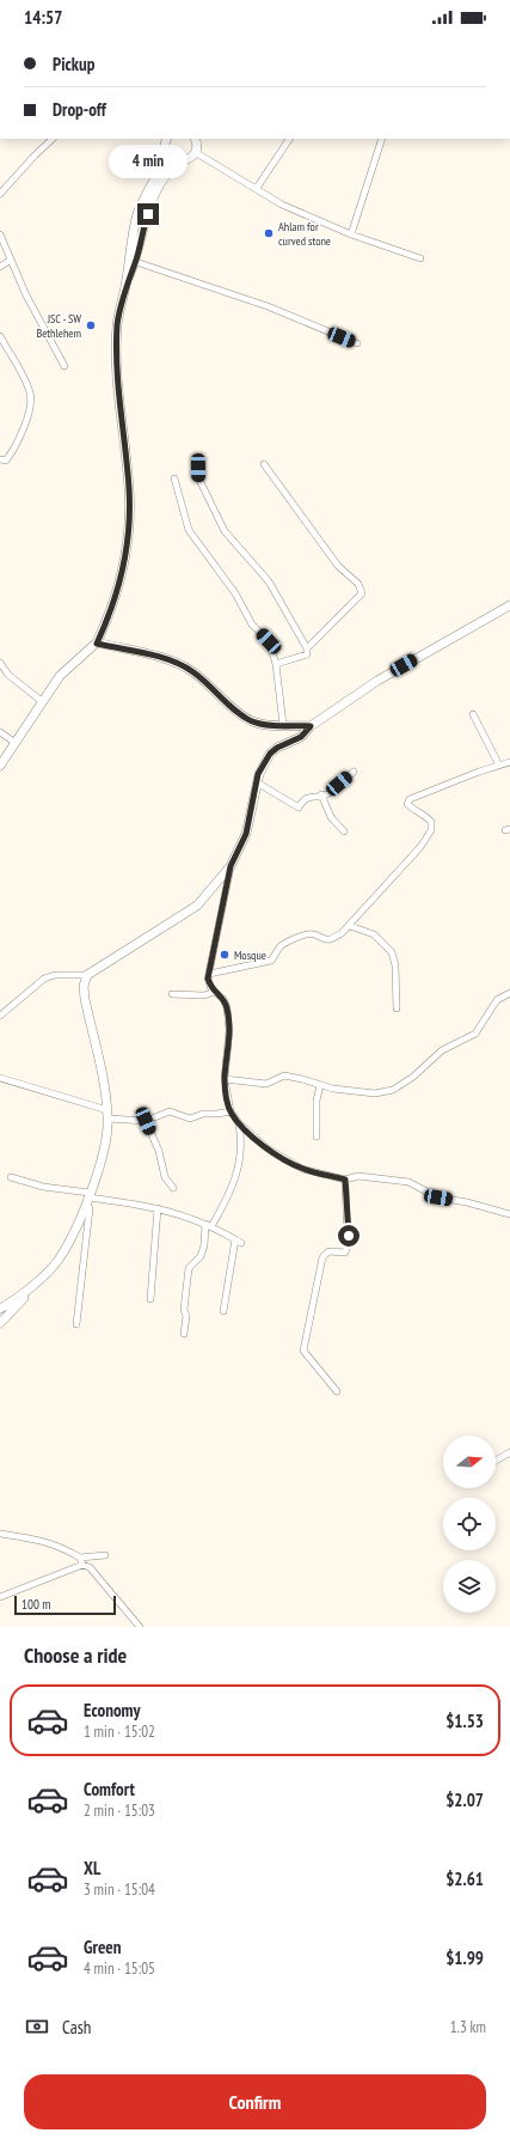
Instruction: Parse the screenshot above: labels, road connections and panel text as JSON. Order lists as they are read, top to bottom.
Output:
{
  "places": ["Ahlam for curved stone", "JSC - SW Bethlehem", "Mosque"],
  "scale_bar": "100 m",
  "north": "right",
  "page": {
    "status": "14:57",
    "banner": ["Pickup", "Drop-off"],
    "bubble": "4 min",
    "scale": "100 m",
    "heading": "Choose a ride",
    "list": [
      {
        "name": "Economy",
        "note": "1 min · 15:02",
        "value": "$1.53"
      },
      {
        "name": "Comfort",
        "note": "2 min · 15:03",
        "value": "$2.07"
      },
      {
        "name": "XL",
        "note": "3 min · 15:04",
        "value": "$2.61"
      },
      {
        "name": "Green",
        "note": "4 min · 15:05",
        "value": "$1.99"
      }
    ],
    "pay": ["Cash", "1.3 km"],
    "buttons": "Confirm"
  }
}
